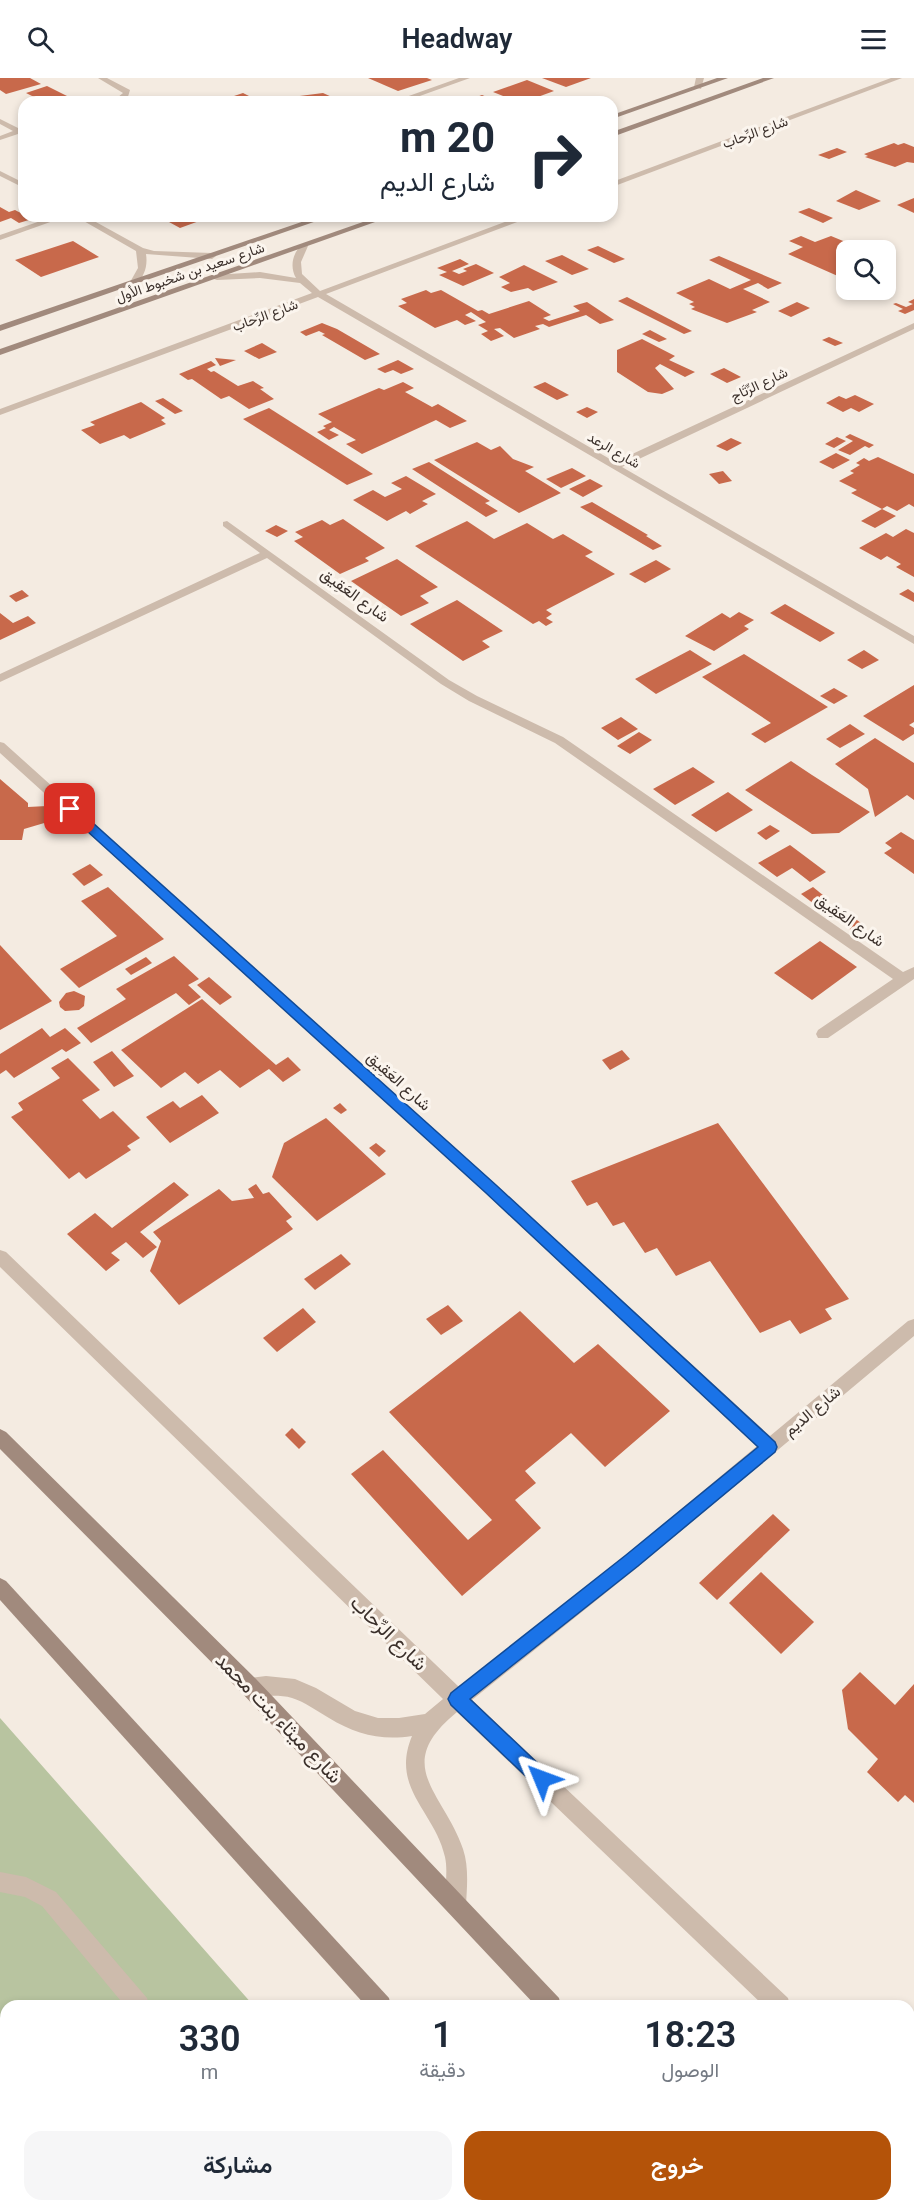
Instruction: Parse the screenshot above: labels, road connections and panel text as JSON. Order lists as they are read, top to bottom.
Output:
{
  "streets": {
    "main road": ["شارع سعيد بن شخبوط الأول", "شارع ميثاء بنت محمد"],
    "street": [
      "شارع الرِّحاب",
      "شارع الرِّتَاج",
      "شارع الرعد",
      "شارع العَقِيق",
      "شارع الديم"
    ]
  },
  "crossings": [
    ["شارع الرِّحاب", "شارع الرعد"],
    ["شارع الرِّحاب", "شارع الديم"],
    ["شارع سعيد بن شخبوط الأول", "شارع الرعد"],
    ["شارع الرِّتَاج", "شارع الرعد"],
    ["شارع العَقِيق", "شارع الديم"],
    ["شارع الديم", "شارع ميثاء بنت محمد"]
  ],
  "page": {
    "header": "Headway",
    "turn": ["20 m", "شارع الديم"],
    "eta": [
      "18:23",
      "الوصول",
      "1",
      "دقيقة",
      "330",
      "m"
    ],
    "buttons": ["خروج", "مشاركة"]
  }
}
